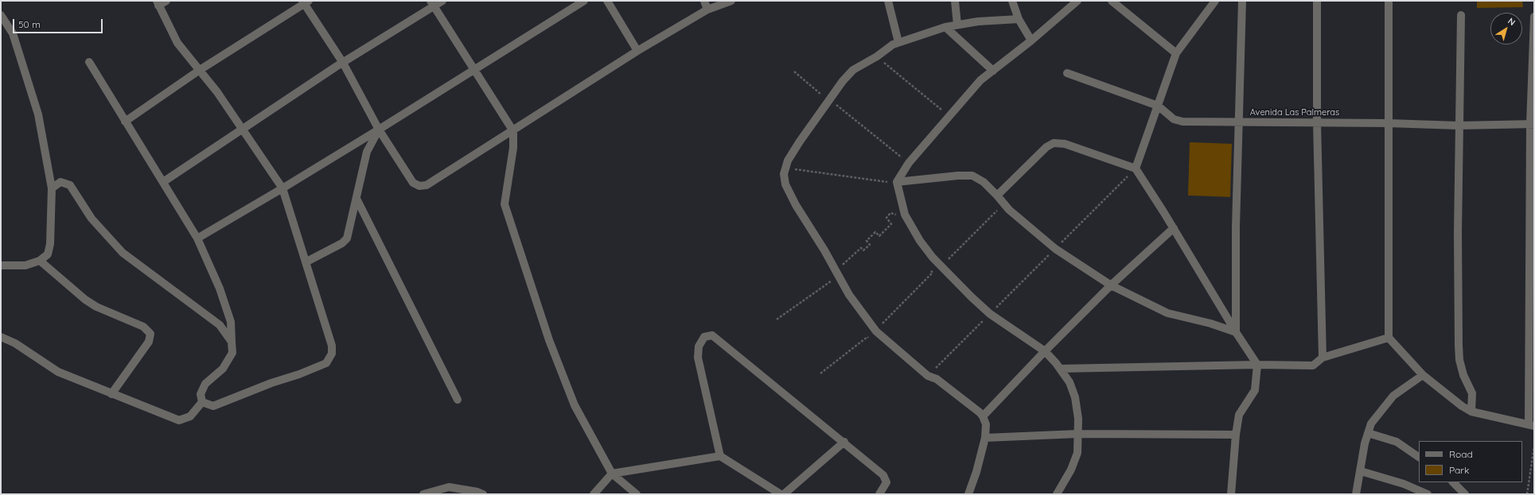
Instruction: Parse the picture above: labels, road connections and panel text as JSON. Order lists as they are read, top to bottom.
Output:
{
  "streets": {
    "street": ["Avenida Las Palmeras"]
  },
  "legend": ["Road", "Park"],
  "scale_bar": "50 m",
  "north": "top right"
}
